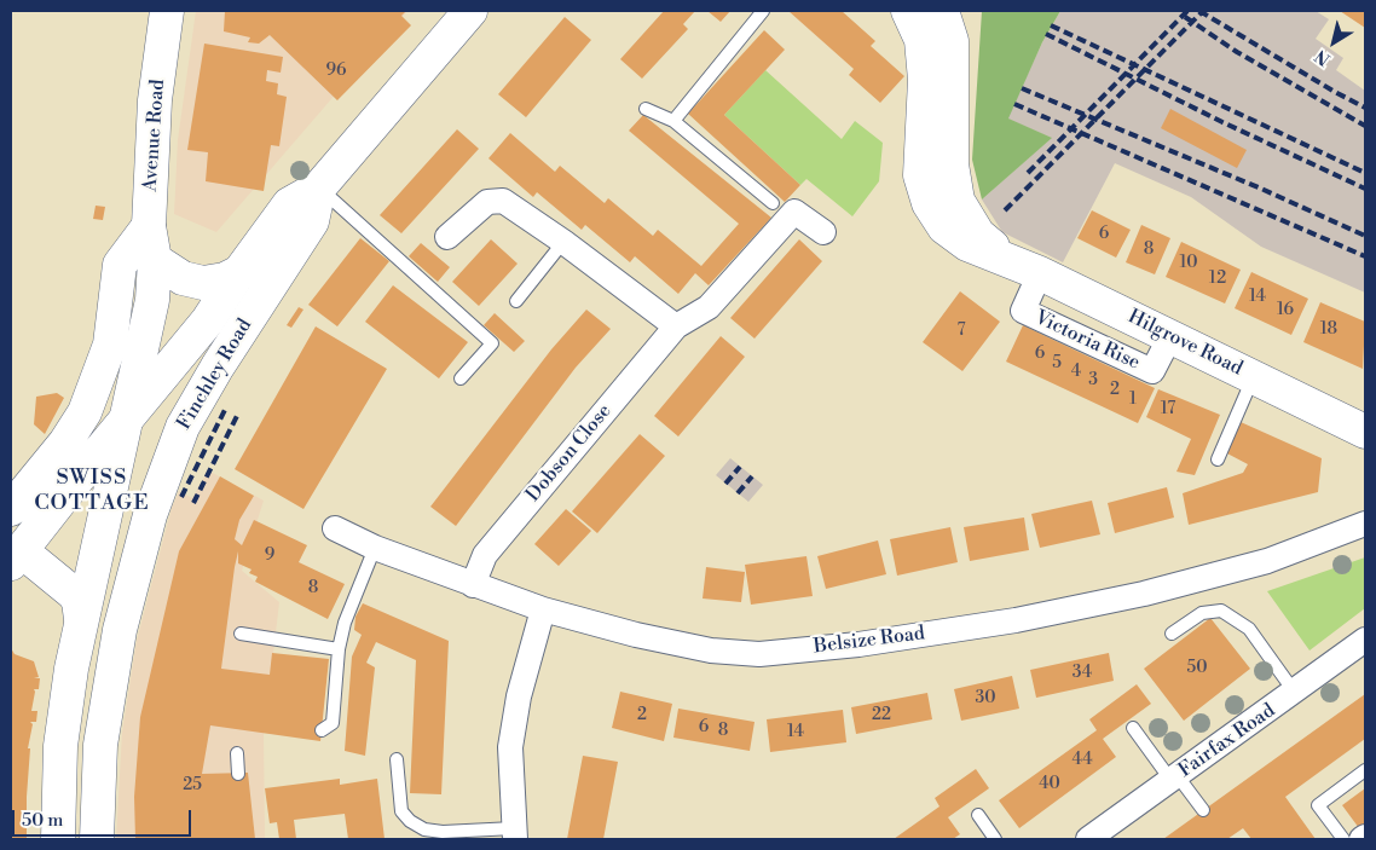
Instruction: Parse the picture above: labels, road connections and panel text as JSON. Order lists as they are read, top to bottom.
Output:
{
  "streets": {
    "main road": ["Avenue Road", "Hilgrove Road", "Finchley Road"],
    "street": ["Dobson Close", "Belsize Road", "Fairfax Road"]
  },
  "crossings": [
    ["Dobson Close", "Belsize Road"]
  ],
  "districts": ["SWISS COTTAGE"],
  "house_numbers": [
    "96",
    "6",
    "8",
    "10",
    "12",
    "14",
    "16",
    "18",
    "7",
    "6",
    "5",
    "4",
    "3",
    "2",
    "1",
    "17",
    "9",
    "8",
    "50",
    "34",
    "30",
    "2",
    "22",
    "6",
    "8",
    "14",
    "44",
    "40",
    "25"
  ],
  "scale_bar": "50 m",
  "north": "bottom left"
}
